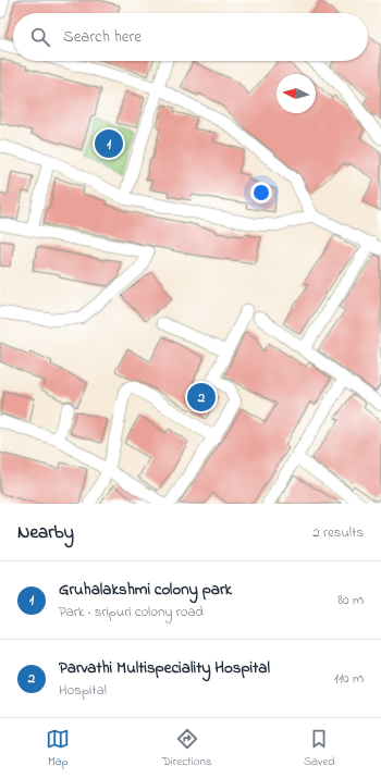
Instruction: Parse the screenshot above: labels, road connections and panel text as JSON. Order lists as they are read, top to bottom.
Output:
{
  "north": "left",
  "page": {
    "search": "Search here",
    "pins": ["1", "2"],
    "heading": ["Nearby", "2 results"],
    "list": [
      {
        "mark": "1",
        "name": "Gruhalakshmi colony park",
        "note": "Park · sripuri colony road",
        "value": "80 m"
      },
      {
        "mark": "2",
        "name": "Parvathi Multispeciality Hospital",
        "note": "Hospital",
        "value": "110 m"
      }
    ],
    "nav": ["Map", "Directions", "Saved"]
  }
}
